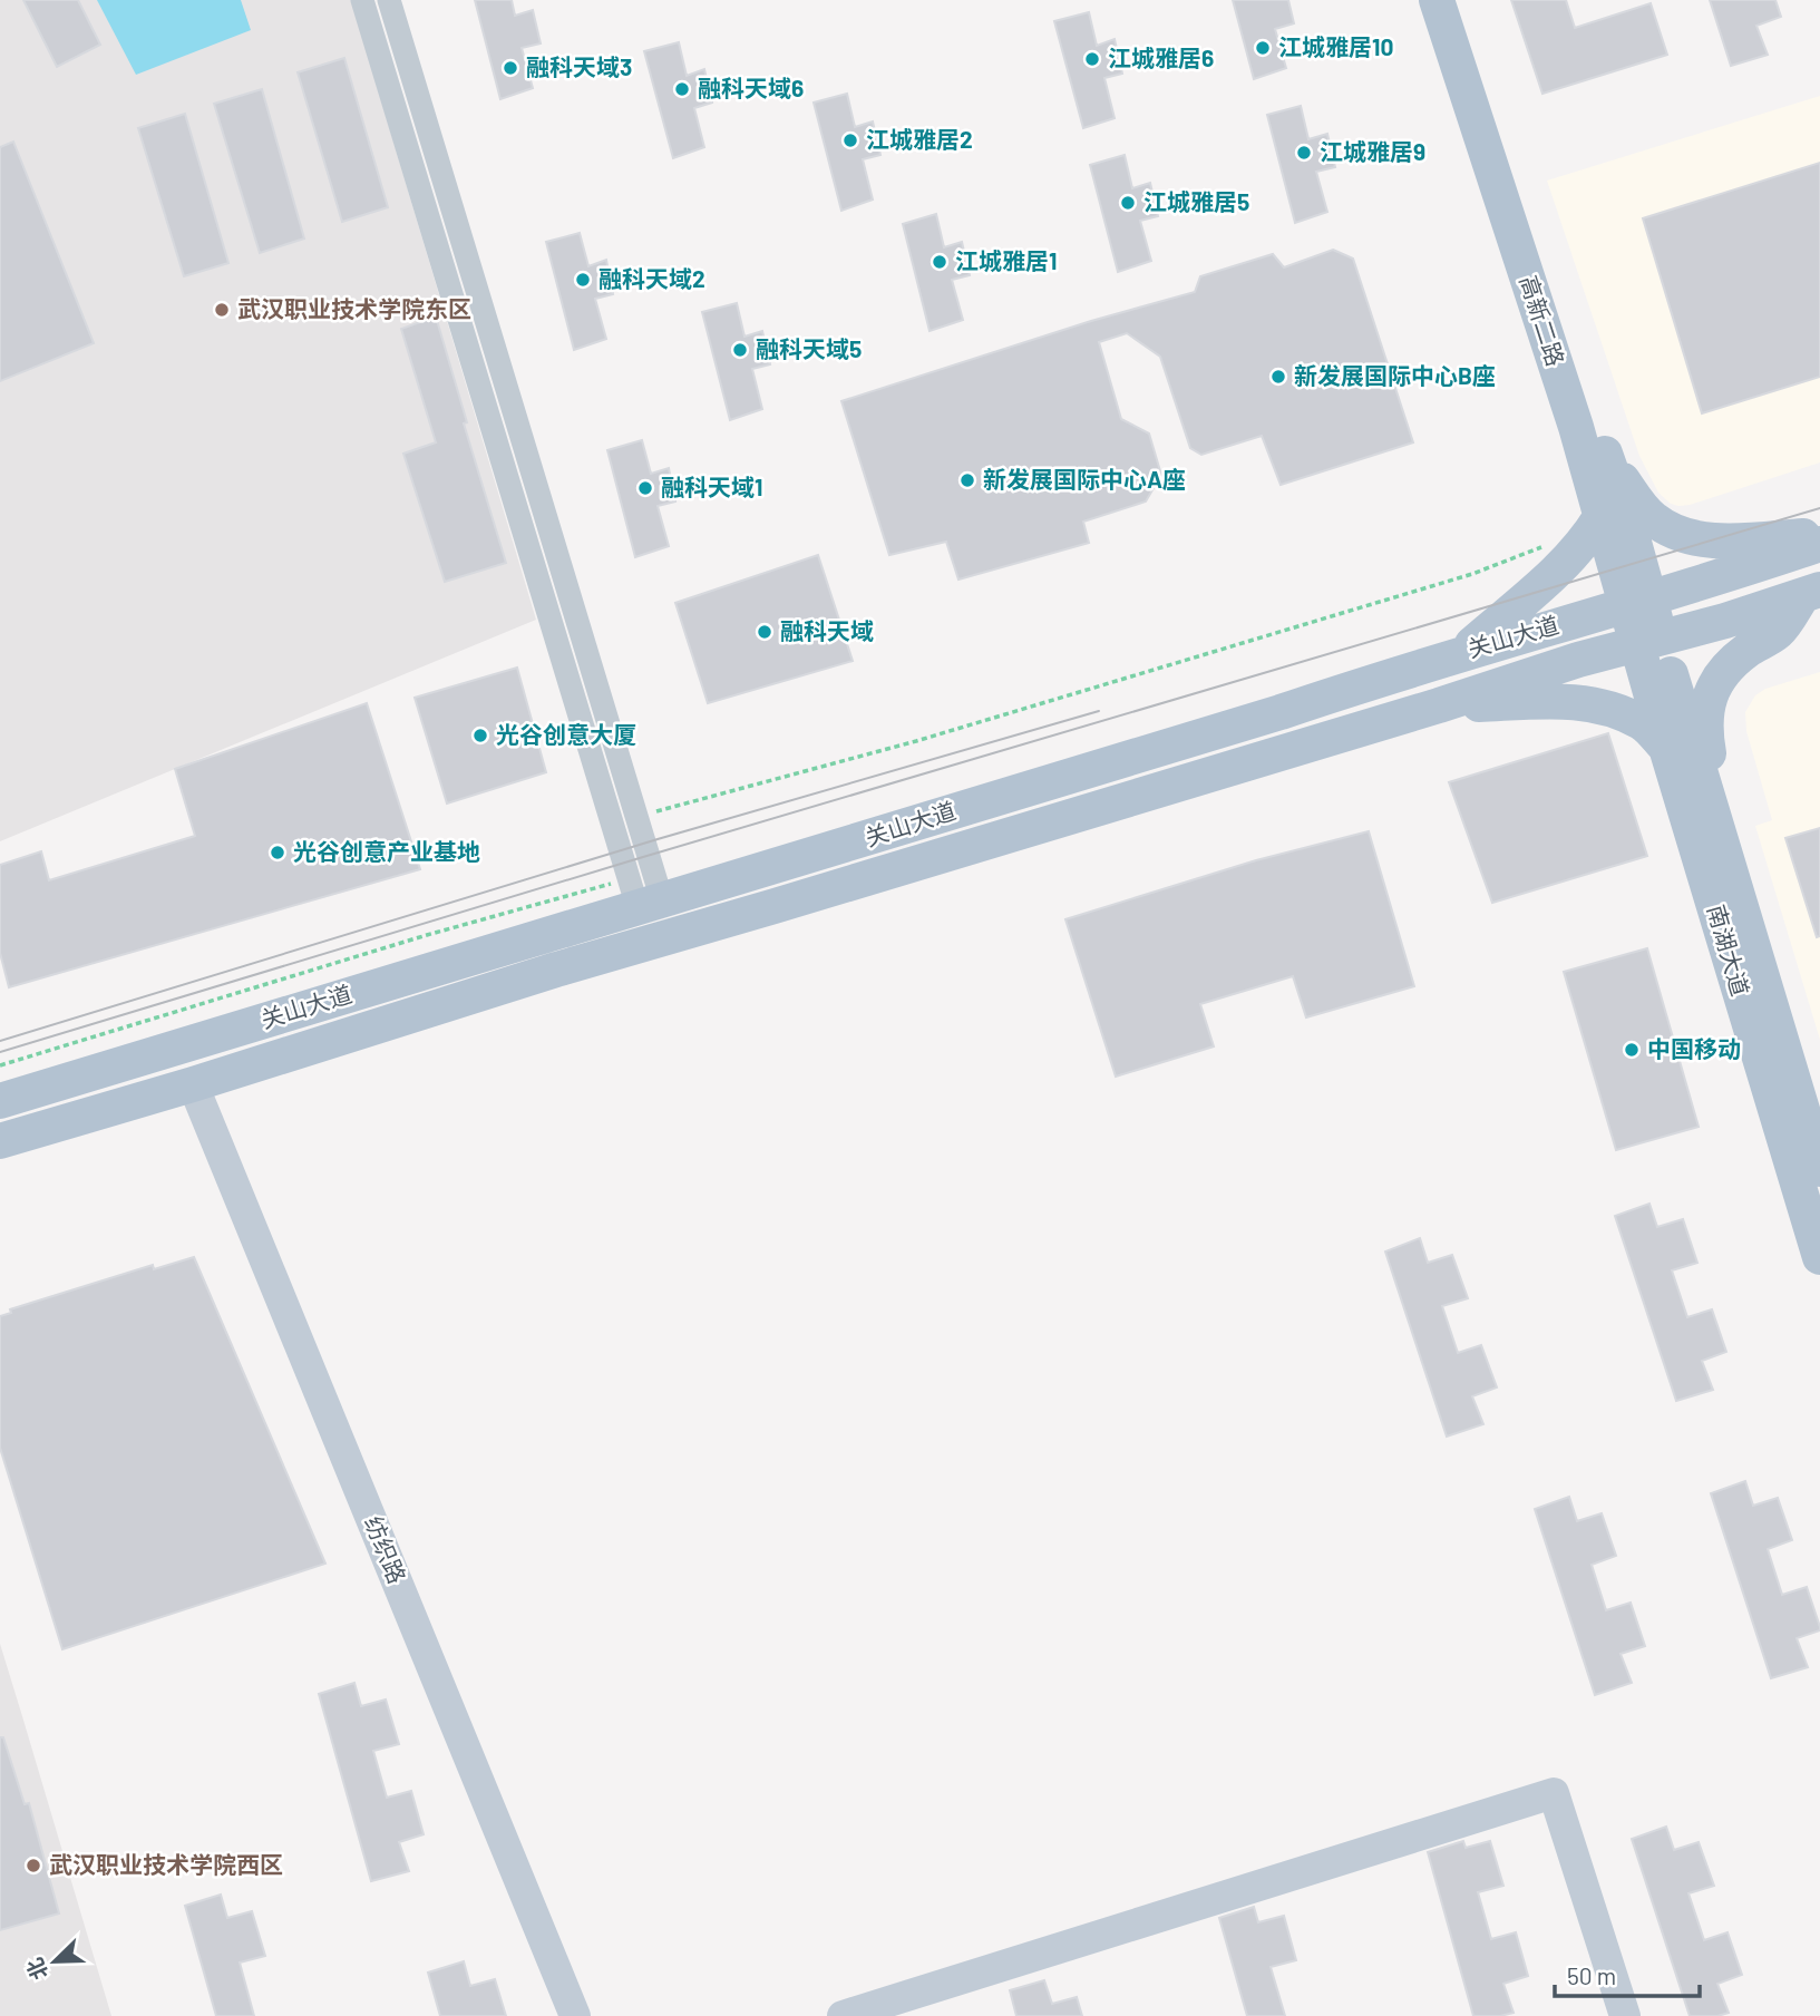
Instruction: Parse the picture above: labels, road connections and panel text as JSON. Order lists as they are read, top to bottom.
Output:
{
  "streets": {
    "main road": [
      "高新二路",
      "关山大道",
      "南湖大道",
      "纺织路"
    ]
  },
  "crossings": [
    ["高新二路", "关山大道"],
    ["高新二路", "南湖大道"],
    ["关山大道", "南湖大道"],
    ["关山大道", "纺织路"]
  ],
  "places": [
    "江城雅居10",
    "江城雅居6",
    "融科天域3",
    "融科天域6",
    "江城雅居2",
    "江城雅居9",
    "江城雅居5",
    "江城雅居1",
    "融科天域2",
    "武汉职业技术学院东区",
    "融科天域5",
    "新发展国际中心B座",
    "新发展国际中心A座",
    "融科天域1",
    "融科天域",
    "光谷创意大厦",
    "光谷创意产业基地",
    "中国移动",
    "武汉职业技术学院西区"
  ],
  "scale_bar": "50 m",
  "north": "bottom left"
}
